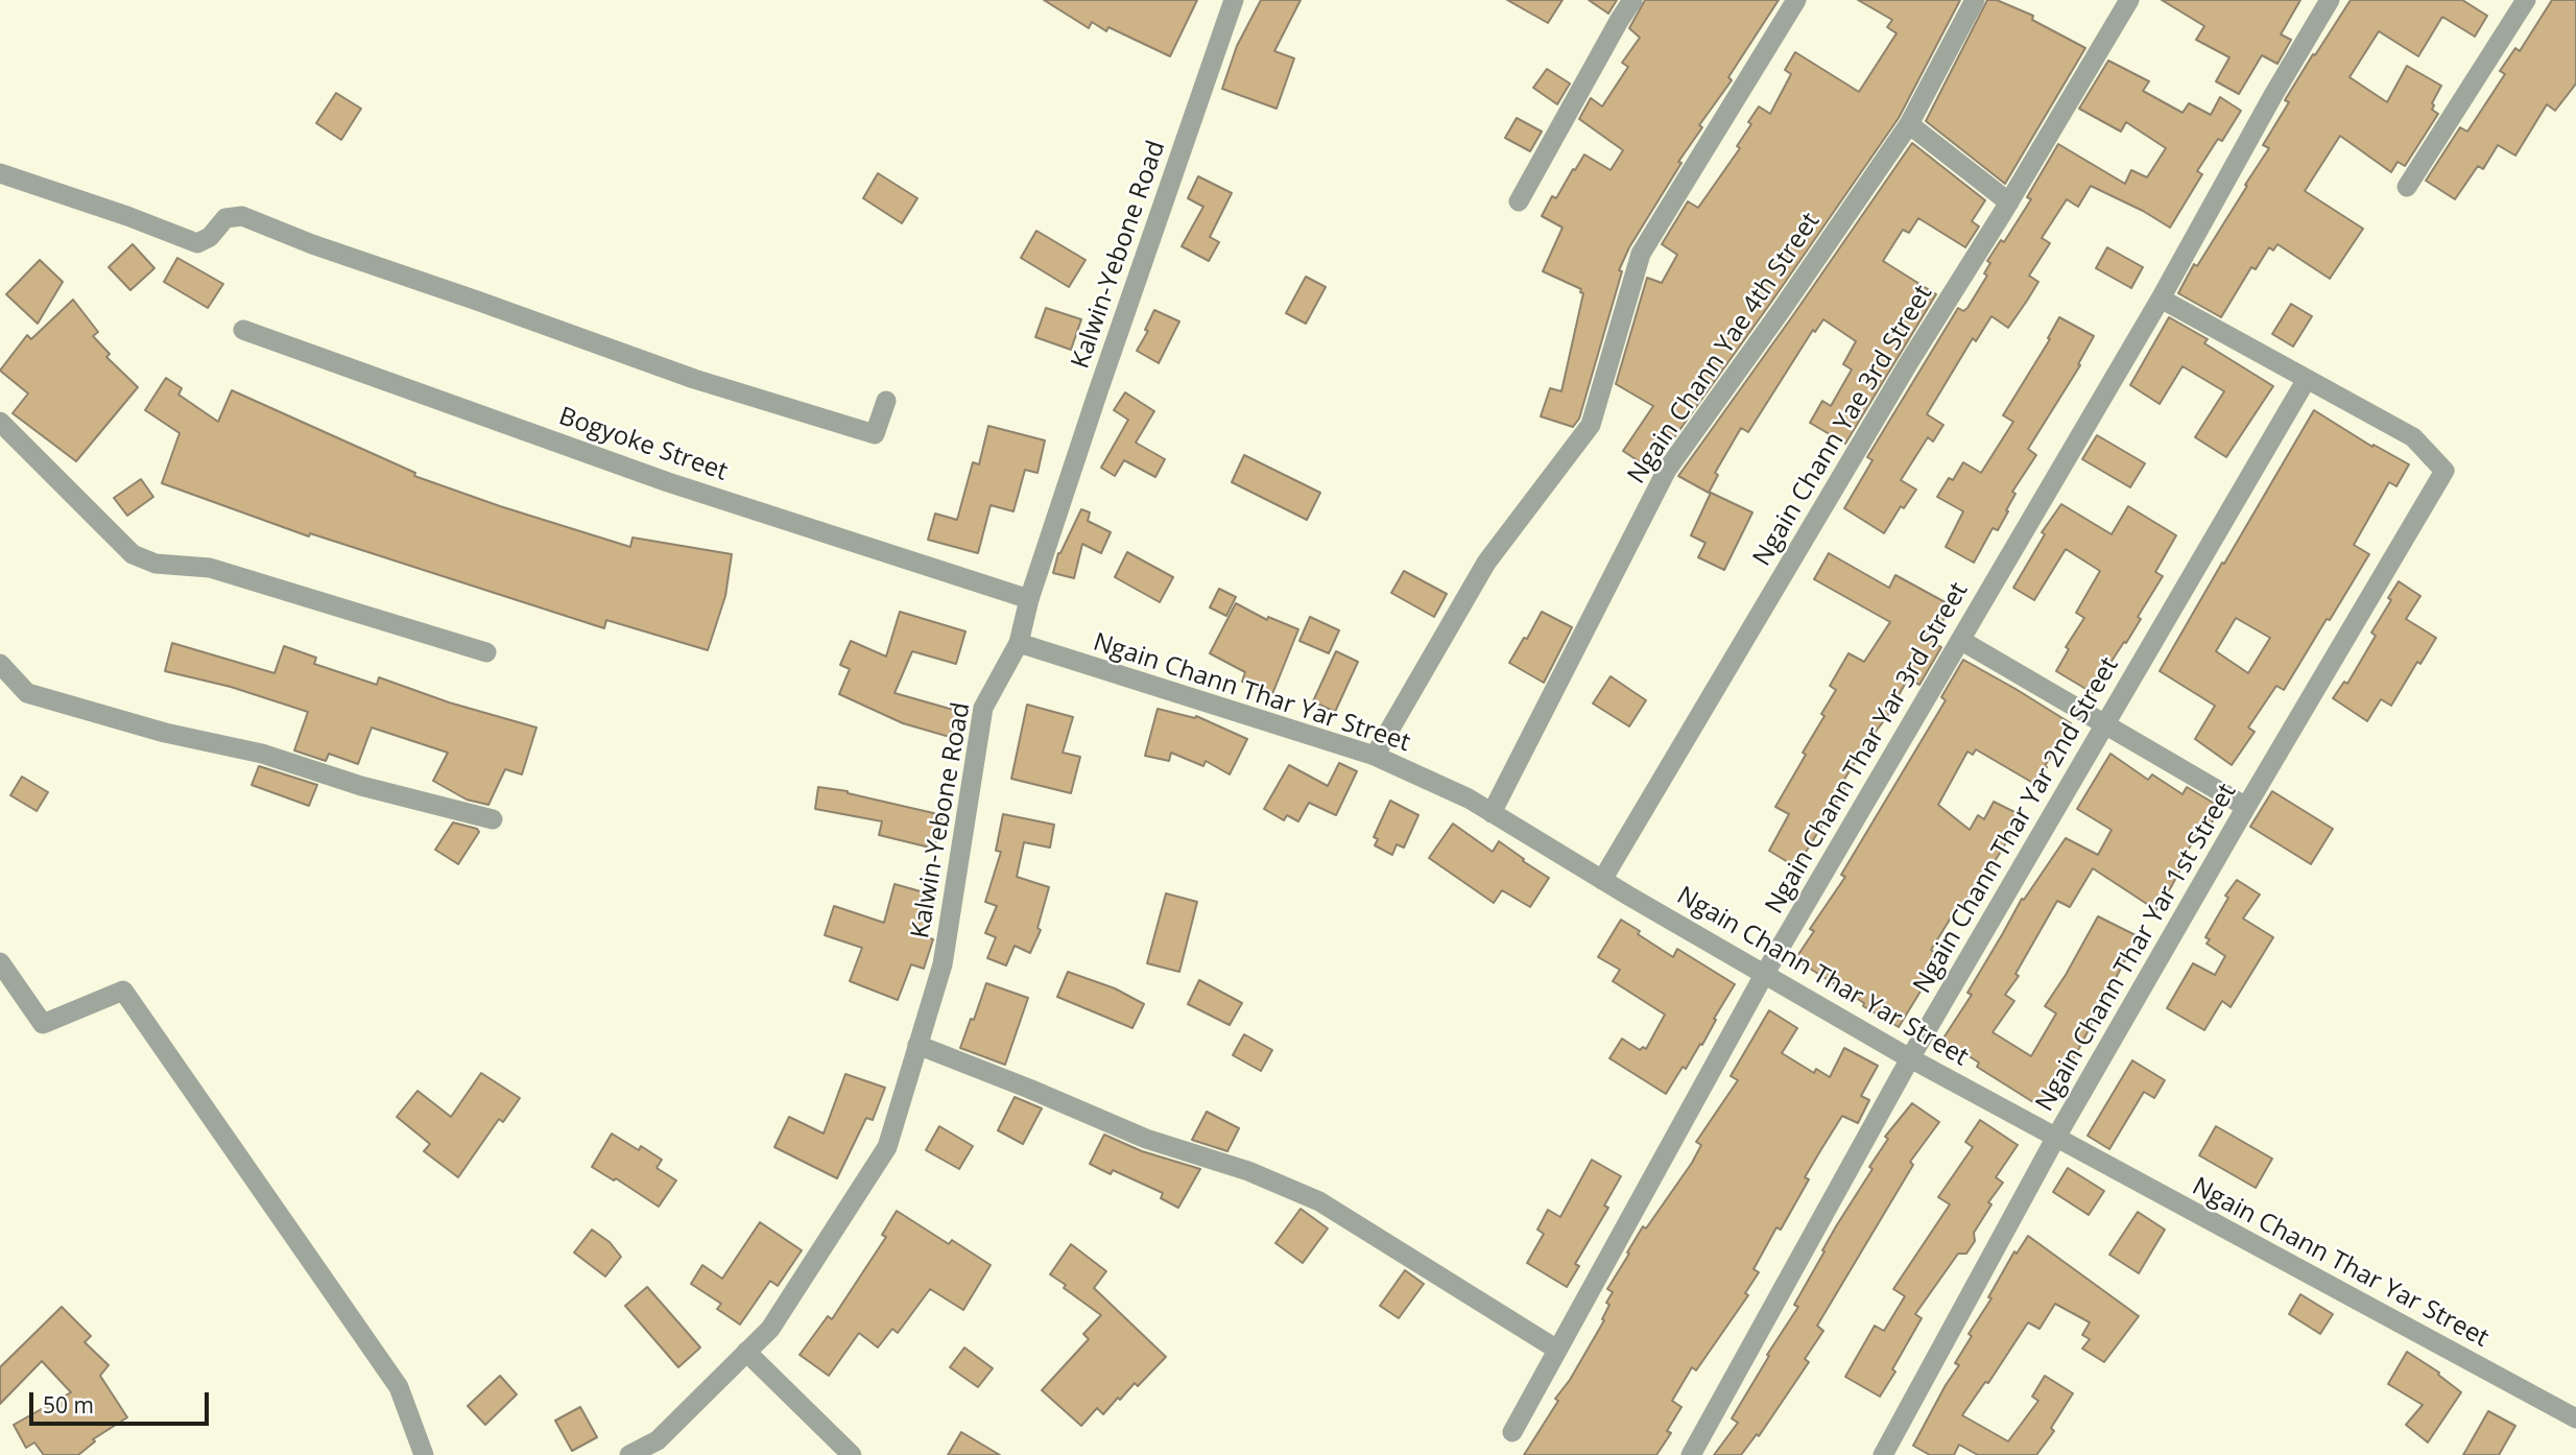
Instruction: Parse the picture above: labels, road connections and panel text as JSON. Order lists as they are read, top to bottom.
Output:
{
  "streets": {
    "street": [
      "Kalwin-Yebone Road",
      "Ngain Chann Yae 4th Street",
      "Ngain Chann Yae 3rd Street",
      "Bogyoke Street",
      "Ngain Chann Thar Yar Street",
      "Ngain Chann Thar Yar 3rd Street",
      "Ngain Chann Thar Yar 2nd Street",
      "Ngain Chann Thar Yar 1st Street"
    ]
  },
  "crossings": [
    ["Kalwin-Yebone Road", "Bogyoke Street"],
    ["Kalwin-Yebone Road", "Ngain Chann Thar Yar Street"],
    ["Ngain Chann Yae 4th Street", "Ngain Chann Thar Yar Street"],
    ["Ngain Chann Yae 3rd Street", "Ngain Chann Thar Yar Street"],
    ["Ngain Chann Thar Yar Street", "Ngain Chann Thar Yar 3rd Street"],
    ["Ngain Chann Thar Yar Street", "Ngain Chann Thar Yar 2nd Street"],
    ["Ngain Chann Thar Yar Street", "Ngain Chann Thar Yar 1st Street"],
    ["Ngain Chann Thar Yar 2nd Street", "Ngain Chann Thar Yar 1st Street"]
  ],
  "scale_bar": "50 m"
}
